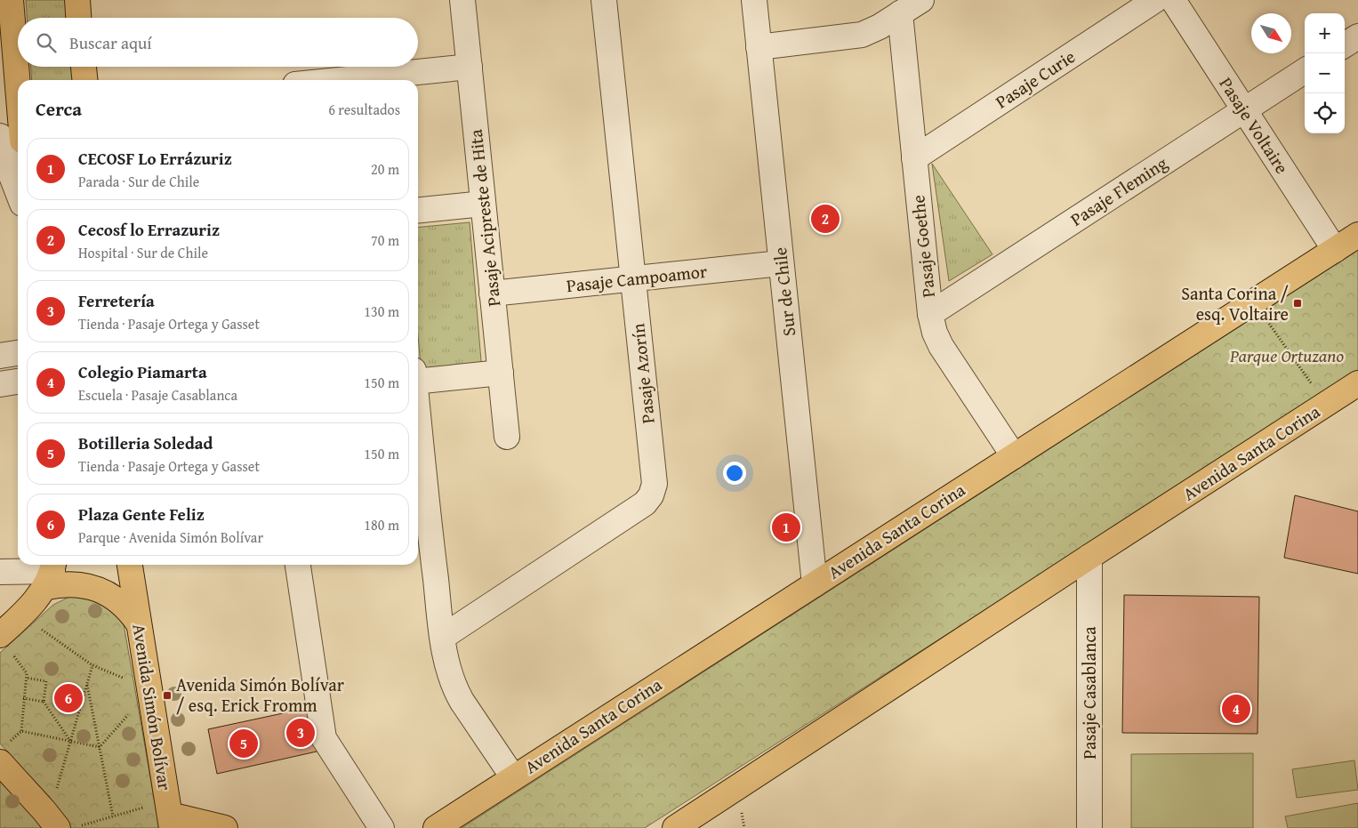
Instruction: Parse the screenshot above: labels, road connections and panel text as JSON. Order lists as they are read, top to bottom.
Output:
{
  "streets": {
    "main road": ["Avenida Santa Corina", "Avenida Simón Bolívar"],
    "street": [
      "Pasaje Curie",
      "Pasaje Voltaire",
      "Pasaje Fleming",
      "Pasaje Acipreste de Hita",
      "Pasaje Goethe",
      "Pasaje Campoamor",
      "Sur de Chile",
      "Pasaje Azorín",
      "Pasaje Casablanca"
    ]
  },
  "crossings": [
    ["Pasaje Curie", "Pasaje Goethe"],
    ["Pasaje Voltaire", "Pasaje Fleming"],
    ["Pasaje Voltaire", "Avenida Santa Corina"],
    ["Pasaje Fleming", "Pasaje Goethe"],
    ["Pasaje Acipreste de Hita", "Pasaje Campoamor"],
    ["Pasaje Goethe", "Avenida Santa Corina"],
    ["Pasaje Campoamor", "Sur de Chile"],
    ["Pasaje Campoamor", "Pasaje Azorín"],
    ["Sur de Chile", "Avenida Santa Corina"],
    ["Avenida Santa Corina", "Pasaje Casablanca"]
  ],
  "parks": ["Parque Ortuzano"],
  "places": {
    "transit": ["Santa Corina / esq. Voltaire", "Avenida Simón Bolívar / esq. Erick Fromm"]
  },
  "north": "bottom right",
  "page": {
    "map_buttons": ["+", "−"],
    "search": "Buscar aquí",
    "heading": ["Cerca", "6 resultados"],
    "list": [
      {
        "mark": "1",
        "name": "CECOSF Lo Errázuriz",
        "note": "Parada · Sur de Chile",
        "value": "20 m"
      },
      {
        "mark": "2",
        "name": "Cecosf lo Errazuriz",
        "note": "Hospital · Sur de Chile",
        "value": "70 m"
      },
      {
        "mark": "3",
        "name": "Ferretería",
        "note": "Tienda · Pasaje Ortega y Gasset",
        "value": "130 m"
      },
      {
        "mark": "4",
        "name": "Colegio Piamarta",
        "note": "Escuela · Pasaje Casablanca",
        "value": "150 m"
      },
      {
        "mark": "5",
        "name": "Botilleria Soledad",
        "note": "Tienda · Pasaje Ortega y Gasset",
        "value": "150 m"
      },
      {
        "mark": "6",
        "name": "Plaza Gente Feliz",
        "note": "Parque · Avenida Simón Bolívar",
        "value": "180 m"
      }
    ],
    "pins": [
      "2",
      "1",
      "6",
      "4",
      "3",
      "5"
    ]
  }
}
